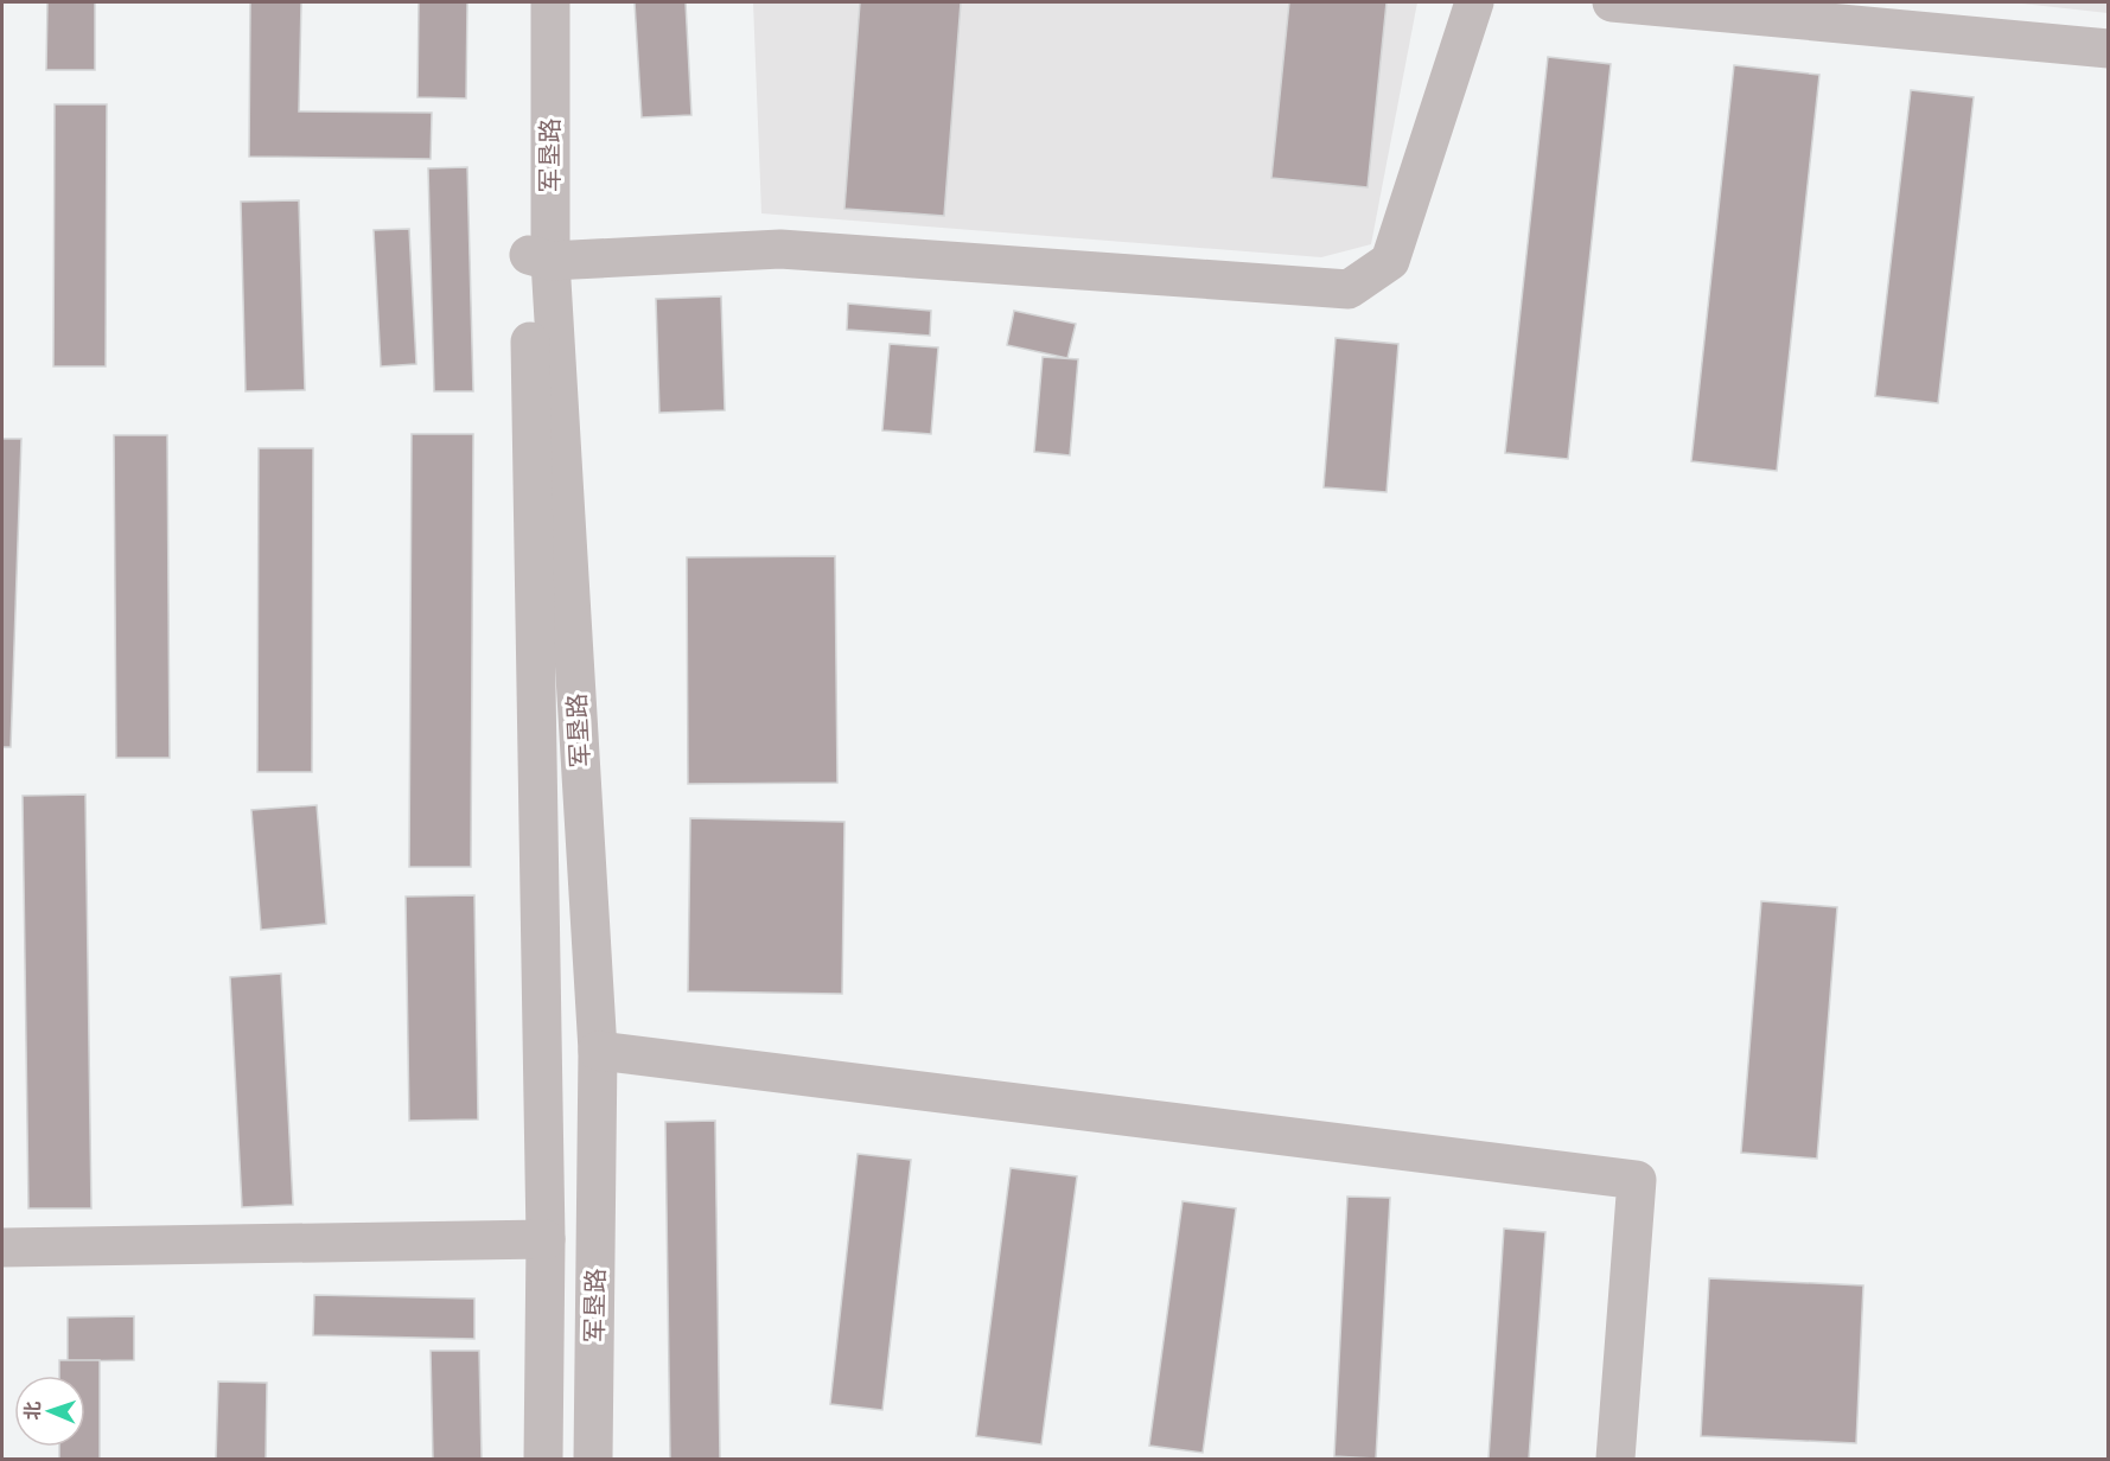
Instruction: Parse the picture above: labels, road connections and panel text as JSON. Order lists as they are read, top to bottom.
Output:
{
  "streets": {
    "street": ["军垦路"]
  },
  "north": "left"
}
